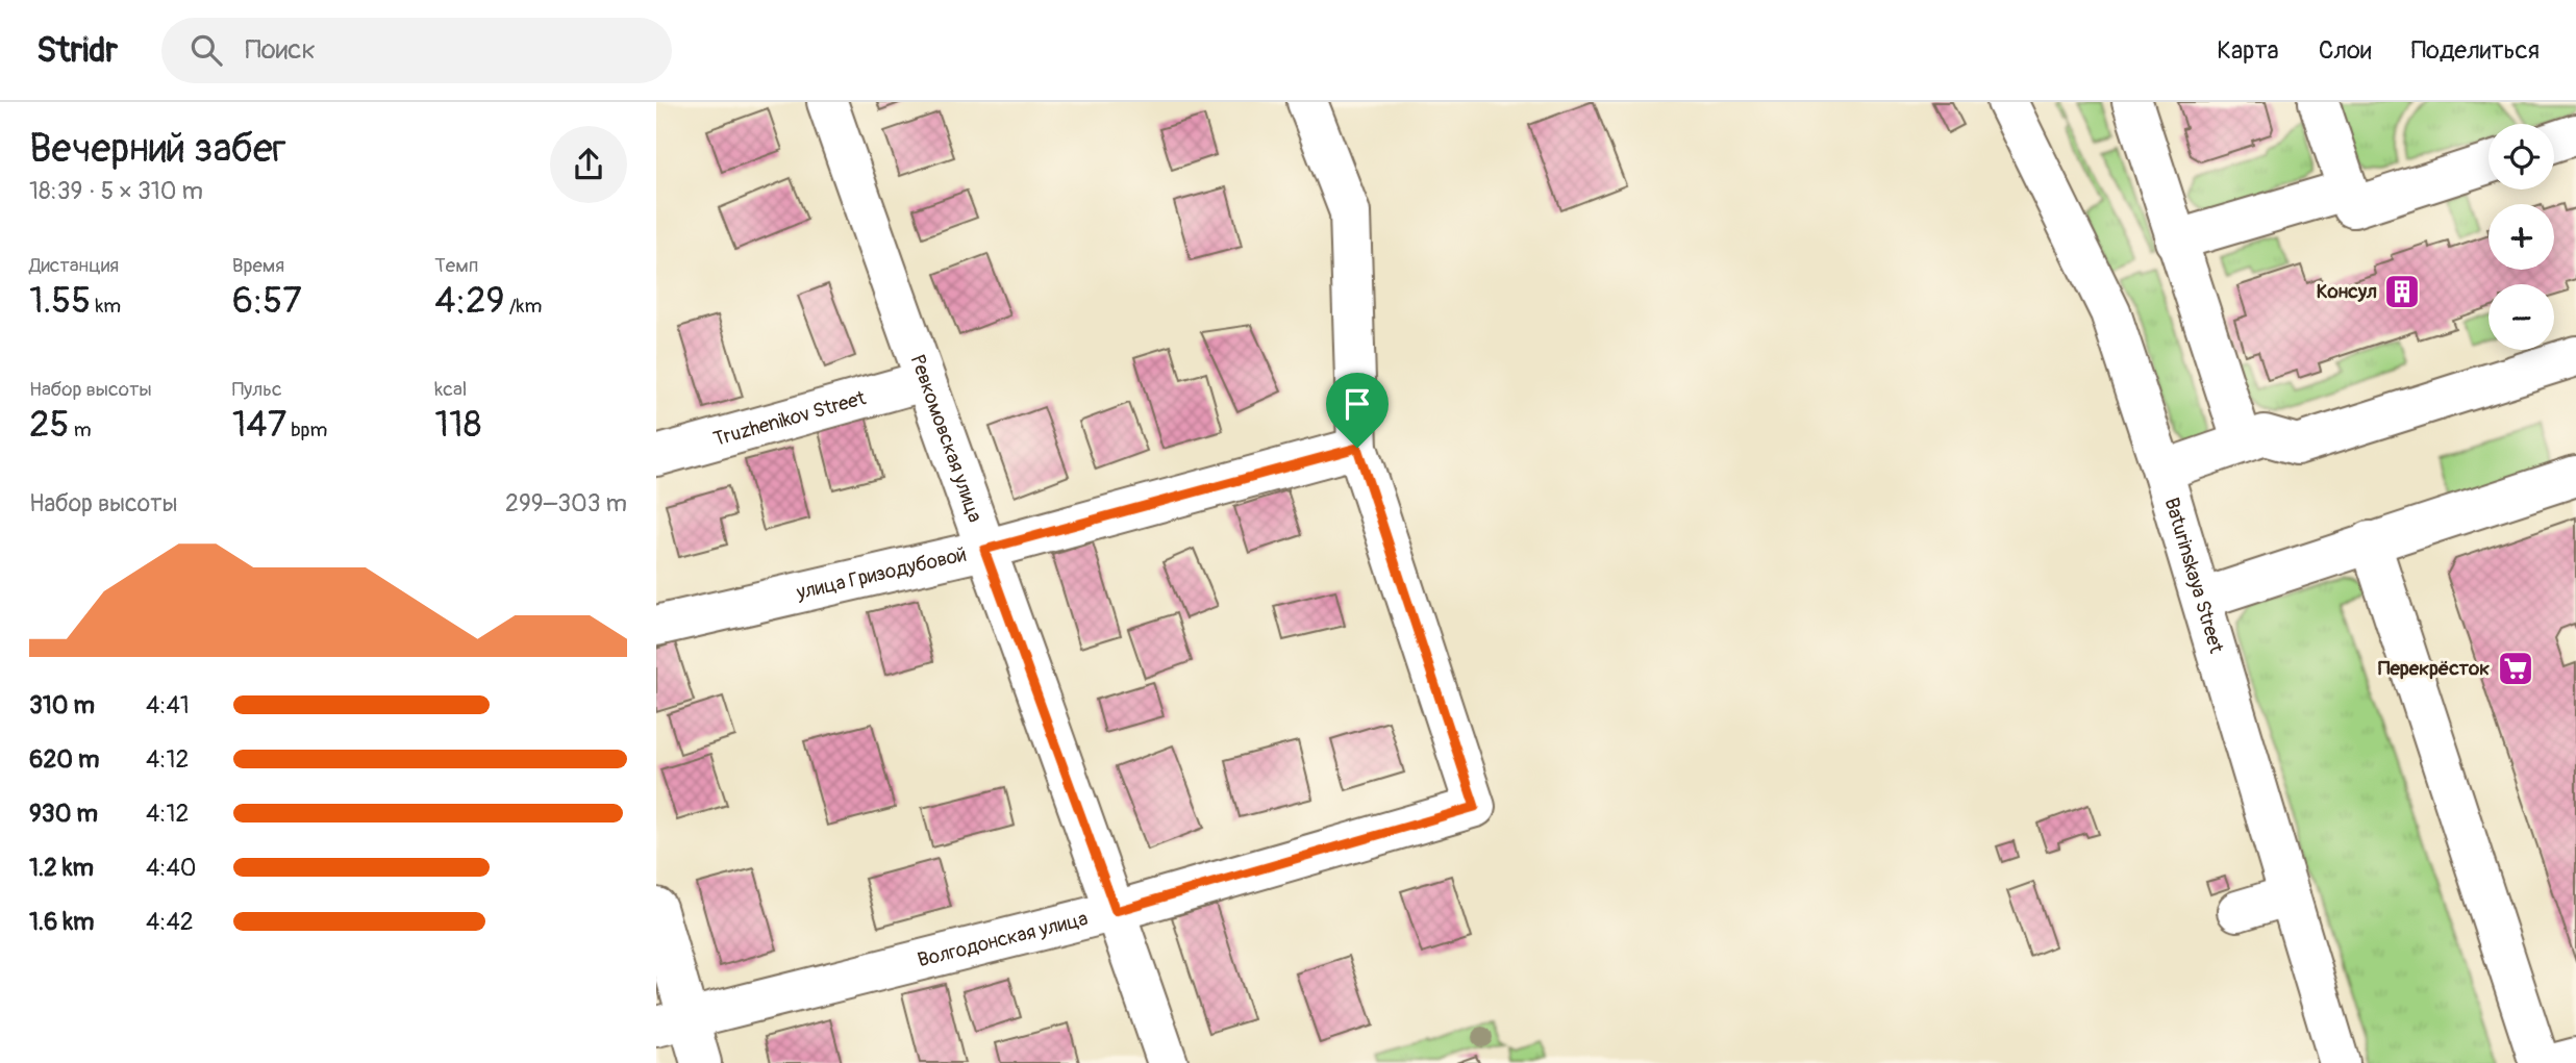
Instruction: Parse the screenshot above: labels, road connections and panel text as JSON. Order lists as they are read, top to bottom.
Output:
{
  "streets": {
    "street": [
      "Truzhenikov Street",
      "Ревкомовская улица",
      "улица Гризодубовой",
      "Baturinskaya Street",
      "Волгодонская улица"
    ]
  },
  "crossings": [
    ["Truzhenikov Street", "Ревкомовская улица"],
    ["Ревкомовская улица", "улица Гризодубовой"],
    ["Ревкомовская улица", "Волгодонская улица"],
    ["улица Гризодубовой", "Волгодонская улица"]
  ],
  "places": {
    "building": ["Консул"],
    "supermarket": ["Перекрёсток"]
  },
  "page": {
    "header": "Stridr",
    "search": "Поиск",
    "nav": ["Карта", "Слои", "Поделиться"],
    "heading": ["Вечерний забег", "18:39 · 5 × 310 m"],
    "map_buttons": ["+", "−"],
    "stats": [
      ["Дистанция", "1.55 km"],
      ["Время", "6:57"],
      ["Темп", "4:29 /km"],
      ["Набор высоты", "25 m"],
      ["Пульс", "147 bpm"],
      ["kcal", "118"]
    ],
    "chart": ["Набор высоты", "299–303 m"],
    "list": [
      {
        "name": "310 m",
        "note": "4:41"
      },
      {
        "name": "620 m",
        "note": "4:12"
      },
      {
        "name": "930 m",
        "note": "4:12"
      },
      {
        "name": "1.2 km",
        "note": "4:40"
      },
      {
        "name": "1.6 km",
        "note": "4:42"
      }
    ]
  }
}
